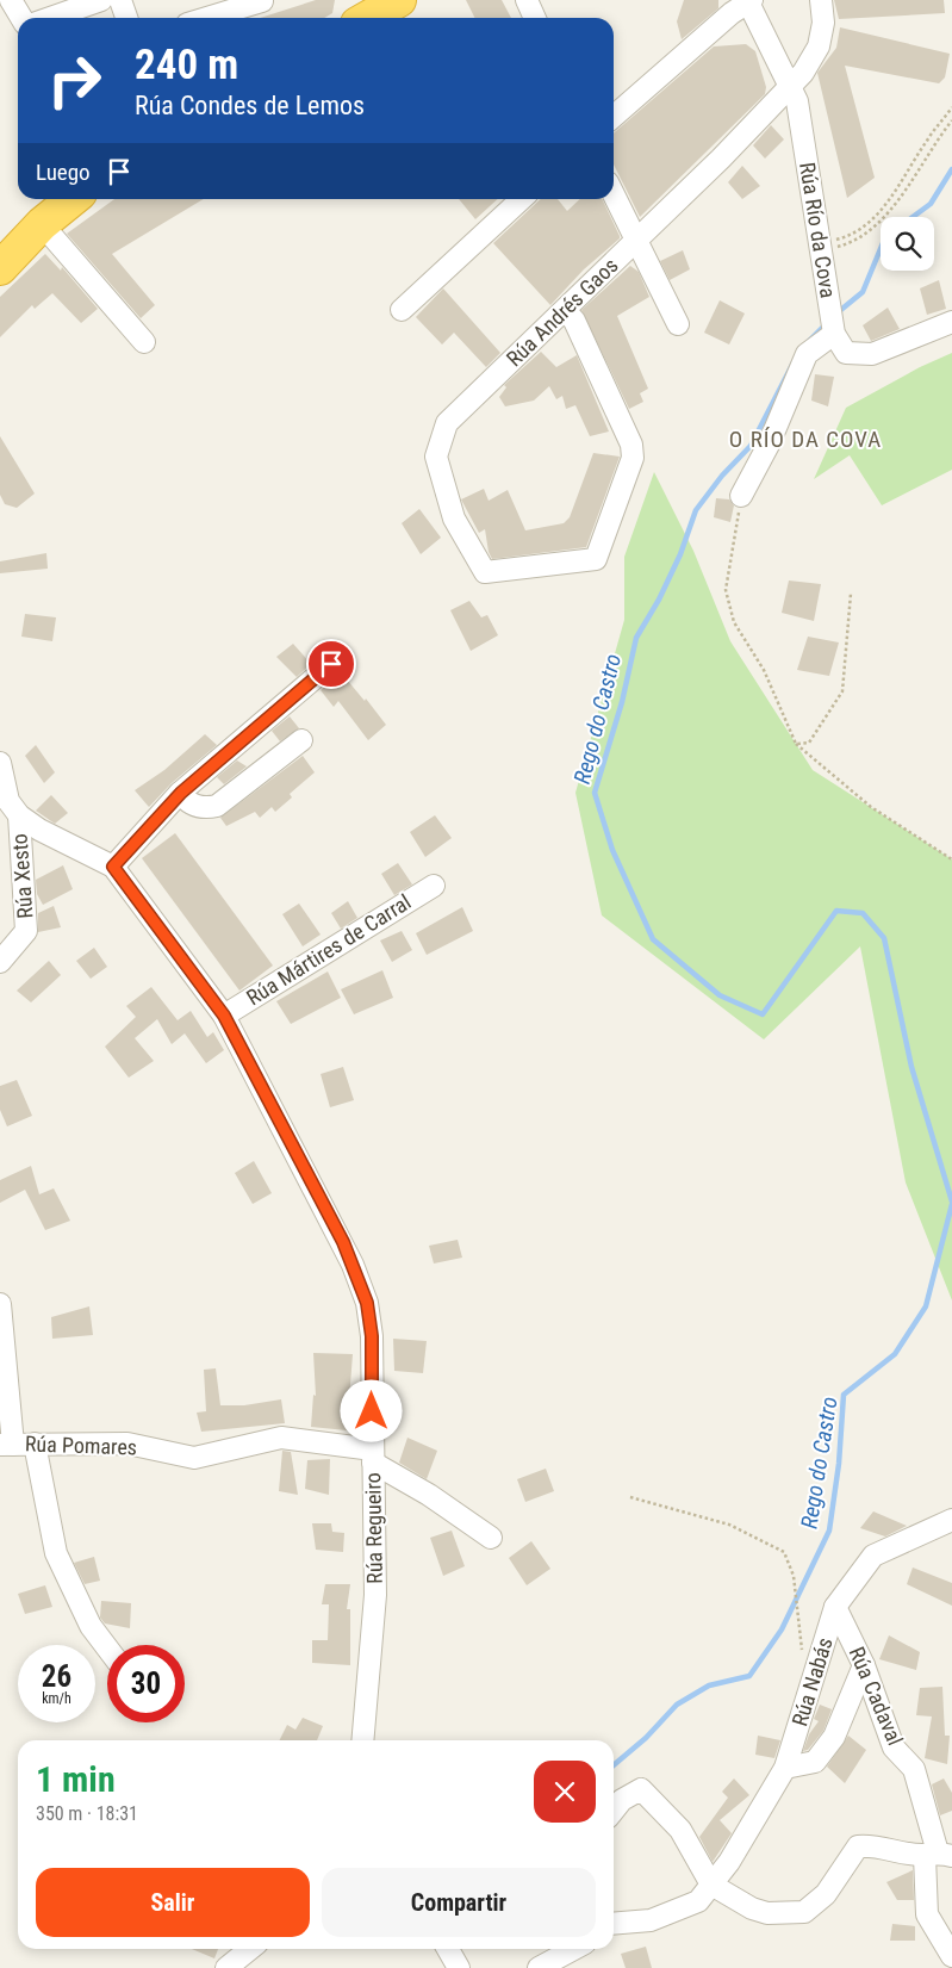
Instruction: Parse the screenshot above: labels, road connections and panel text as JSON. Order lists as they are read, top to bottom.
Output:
{
  "streets": {
    "street": [
      "Rúa Río da Cova",
      "Rúa Andrés Gaos",
      "Rúa Xesto",
      "Rúa Mártires de Carral",
      "Rúa Pomares",
      "Rúa Regueiro",
      "Rúa Nabás",
      "Rúa Cadaval"
    ]
  },
  "crossings": [
    ["Rúa Río da Cova", "Rúa Andrés Gaos"],
    ["Rúa Xesto", "Rúa Regueiro"],
    ["Rúa Mártires de Carral", "Rúa Regueiro"],
    ["Rúa Pomares", "Rúa Regueiro"],
    ["Rúa Nabás", "Rúa Cadaval"]
  ],
  "districts": ["O RÍO DA COVA"],
  "water": ["Rego do Castro"],
  "page": {
    "turn": ["240 m", "Rúa Condes de Lemos"],
    "then": "Luego",
    "speed": "26 km/h",
    "limit": "30",
    "heading": ["1 min", "350 m · 18:31"],
    "buttons": ["Salir", "Compartir"]
  }
}
